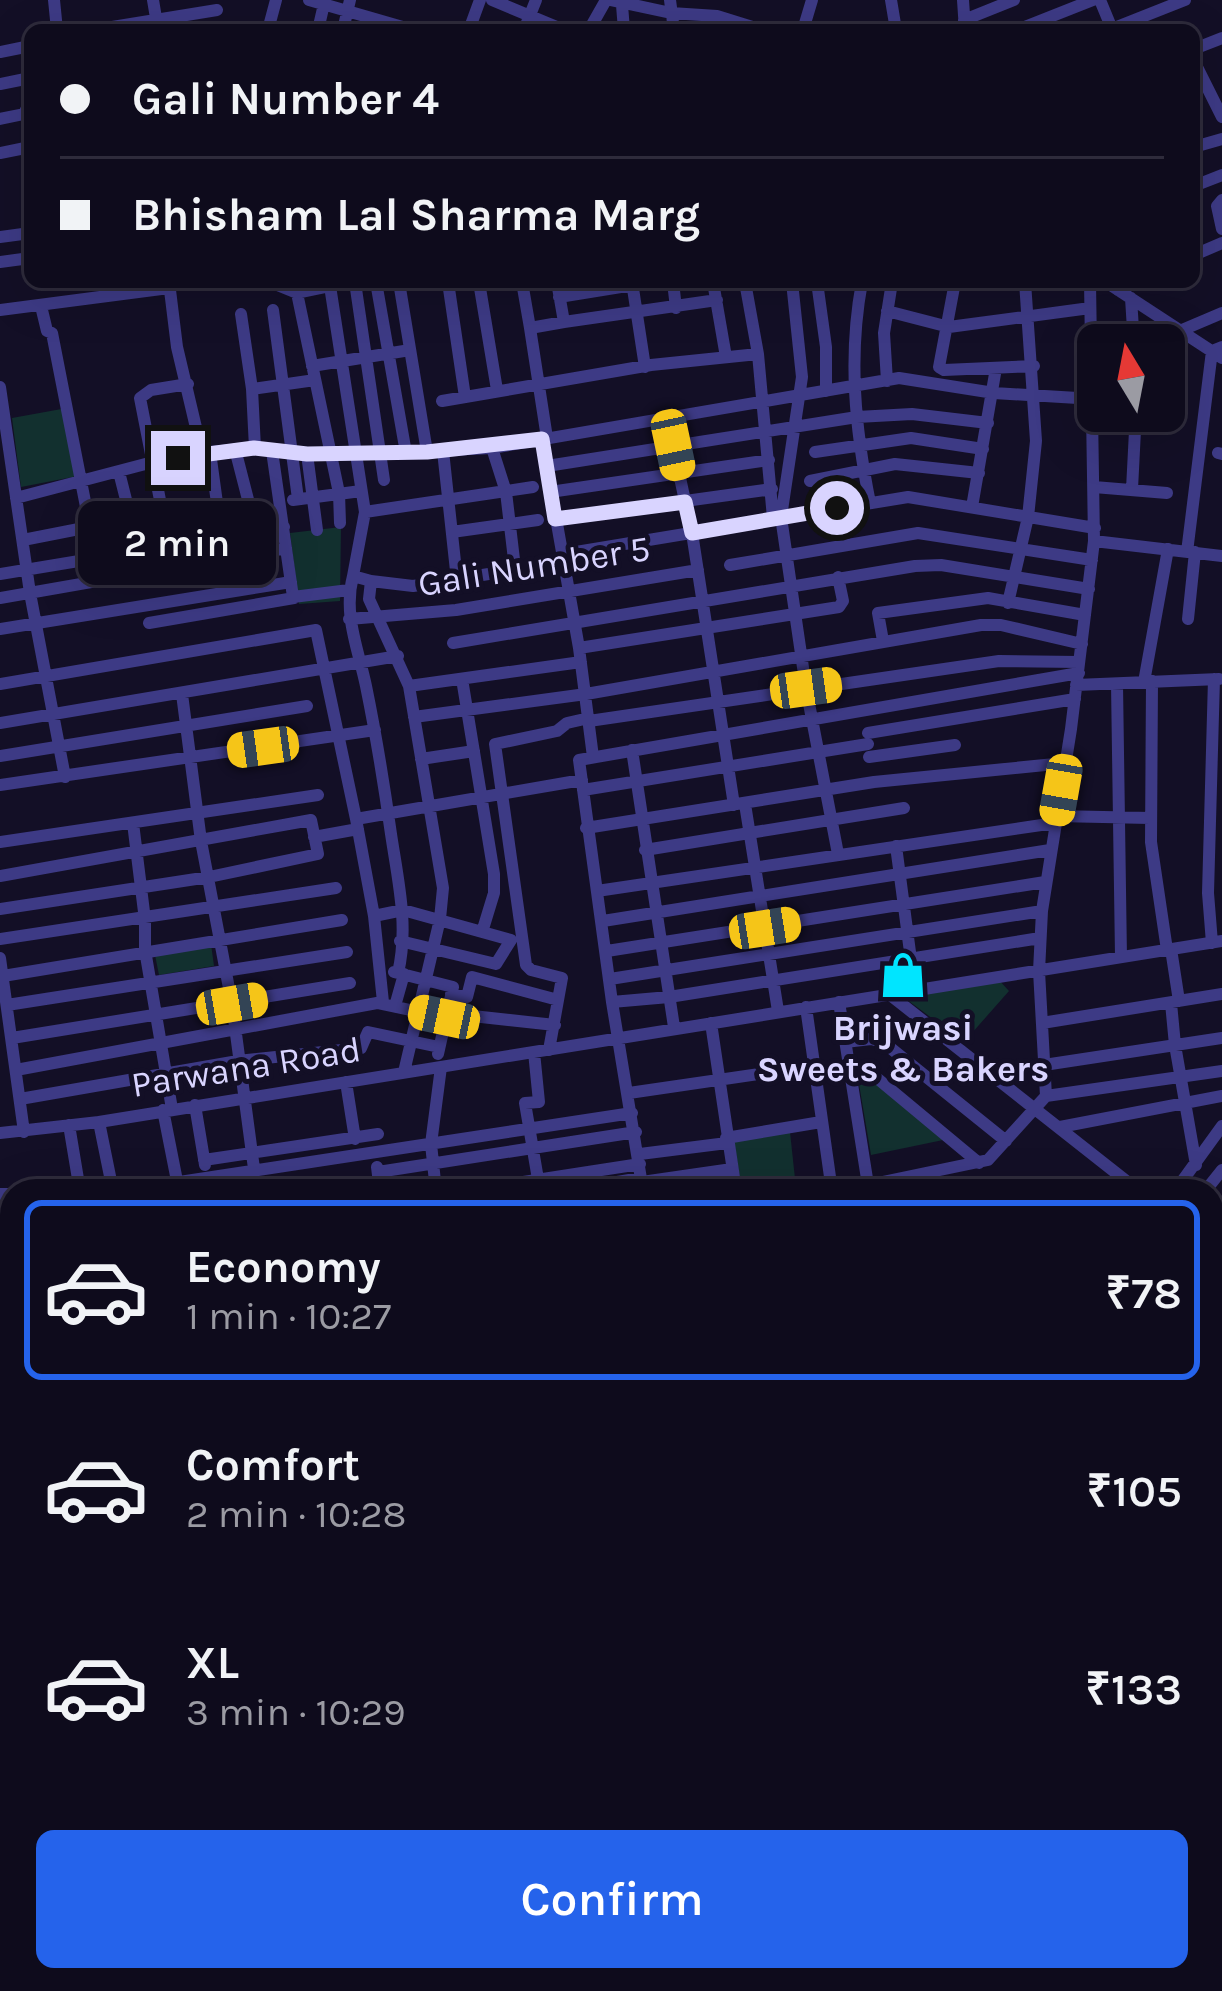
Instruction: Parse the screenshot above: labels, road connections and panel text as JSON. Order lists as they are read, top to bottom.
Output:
{
  "streets": {
    "street": ["Gali Number 5", "Parwana Road"]
  },
  "places": {
    "shop": ["Brijwasi Sweets & Bakers"]
  },
  "north": "top",
  "page": {
    "banner": ["Gali Number 4", "Bhisham Lal Sharma Marg"],
    "bubble": "2 min",
    "list": [
      {
        "name": "Economy",
        "note": "1 min · 10:27",
        "value": "₹78"
      },
      {
        "name": "Comfort",
        "note": "2 min · 10:28",
        "value": "₹105"
      },
      {
        "name": "XL",
        "note": "3 min · 10:29",
        "value": "₹133"
      }
    ],
    "buttons": "Confirm"
  }
}
